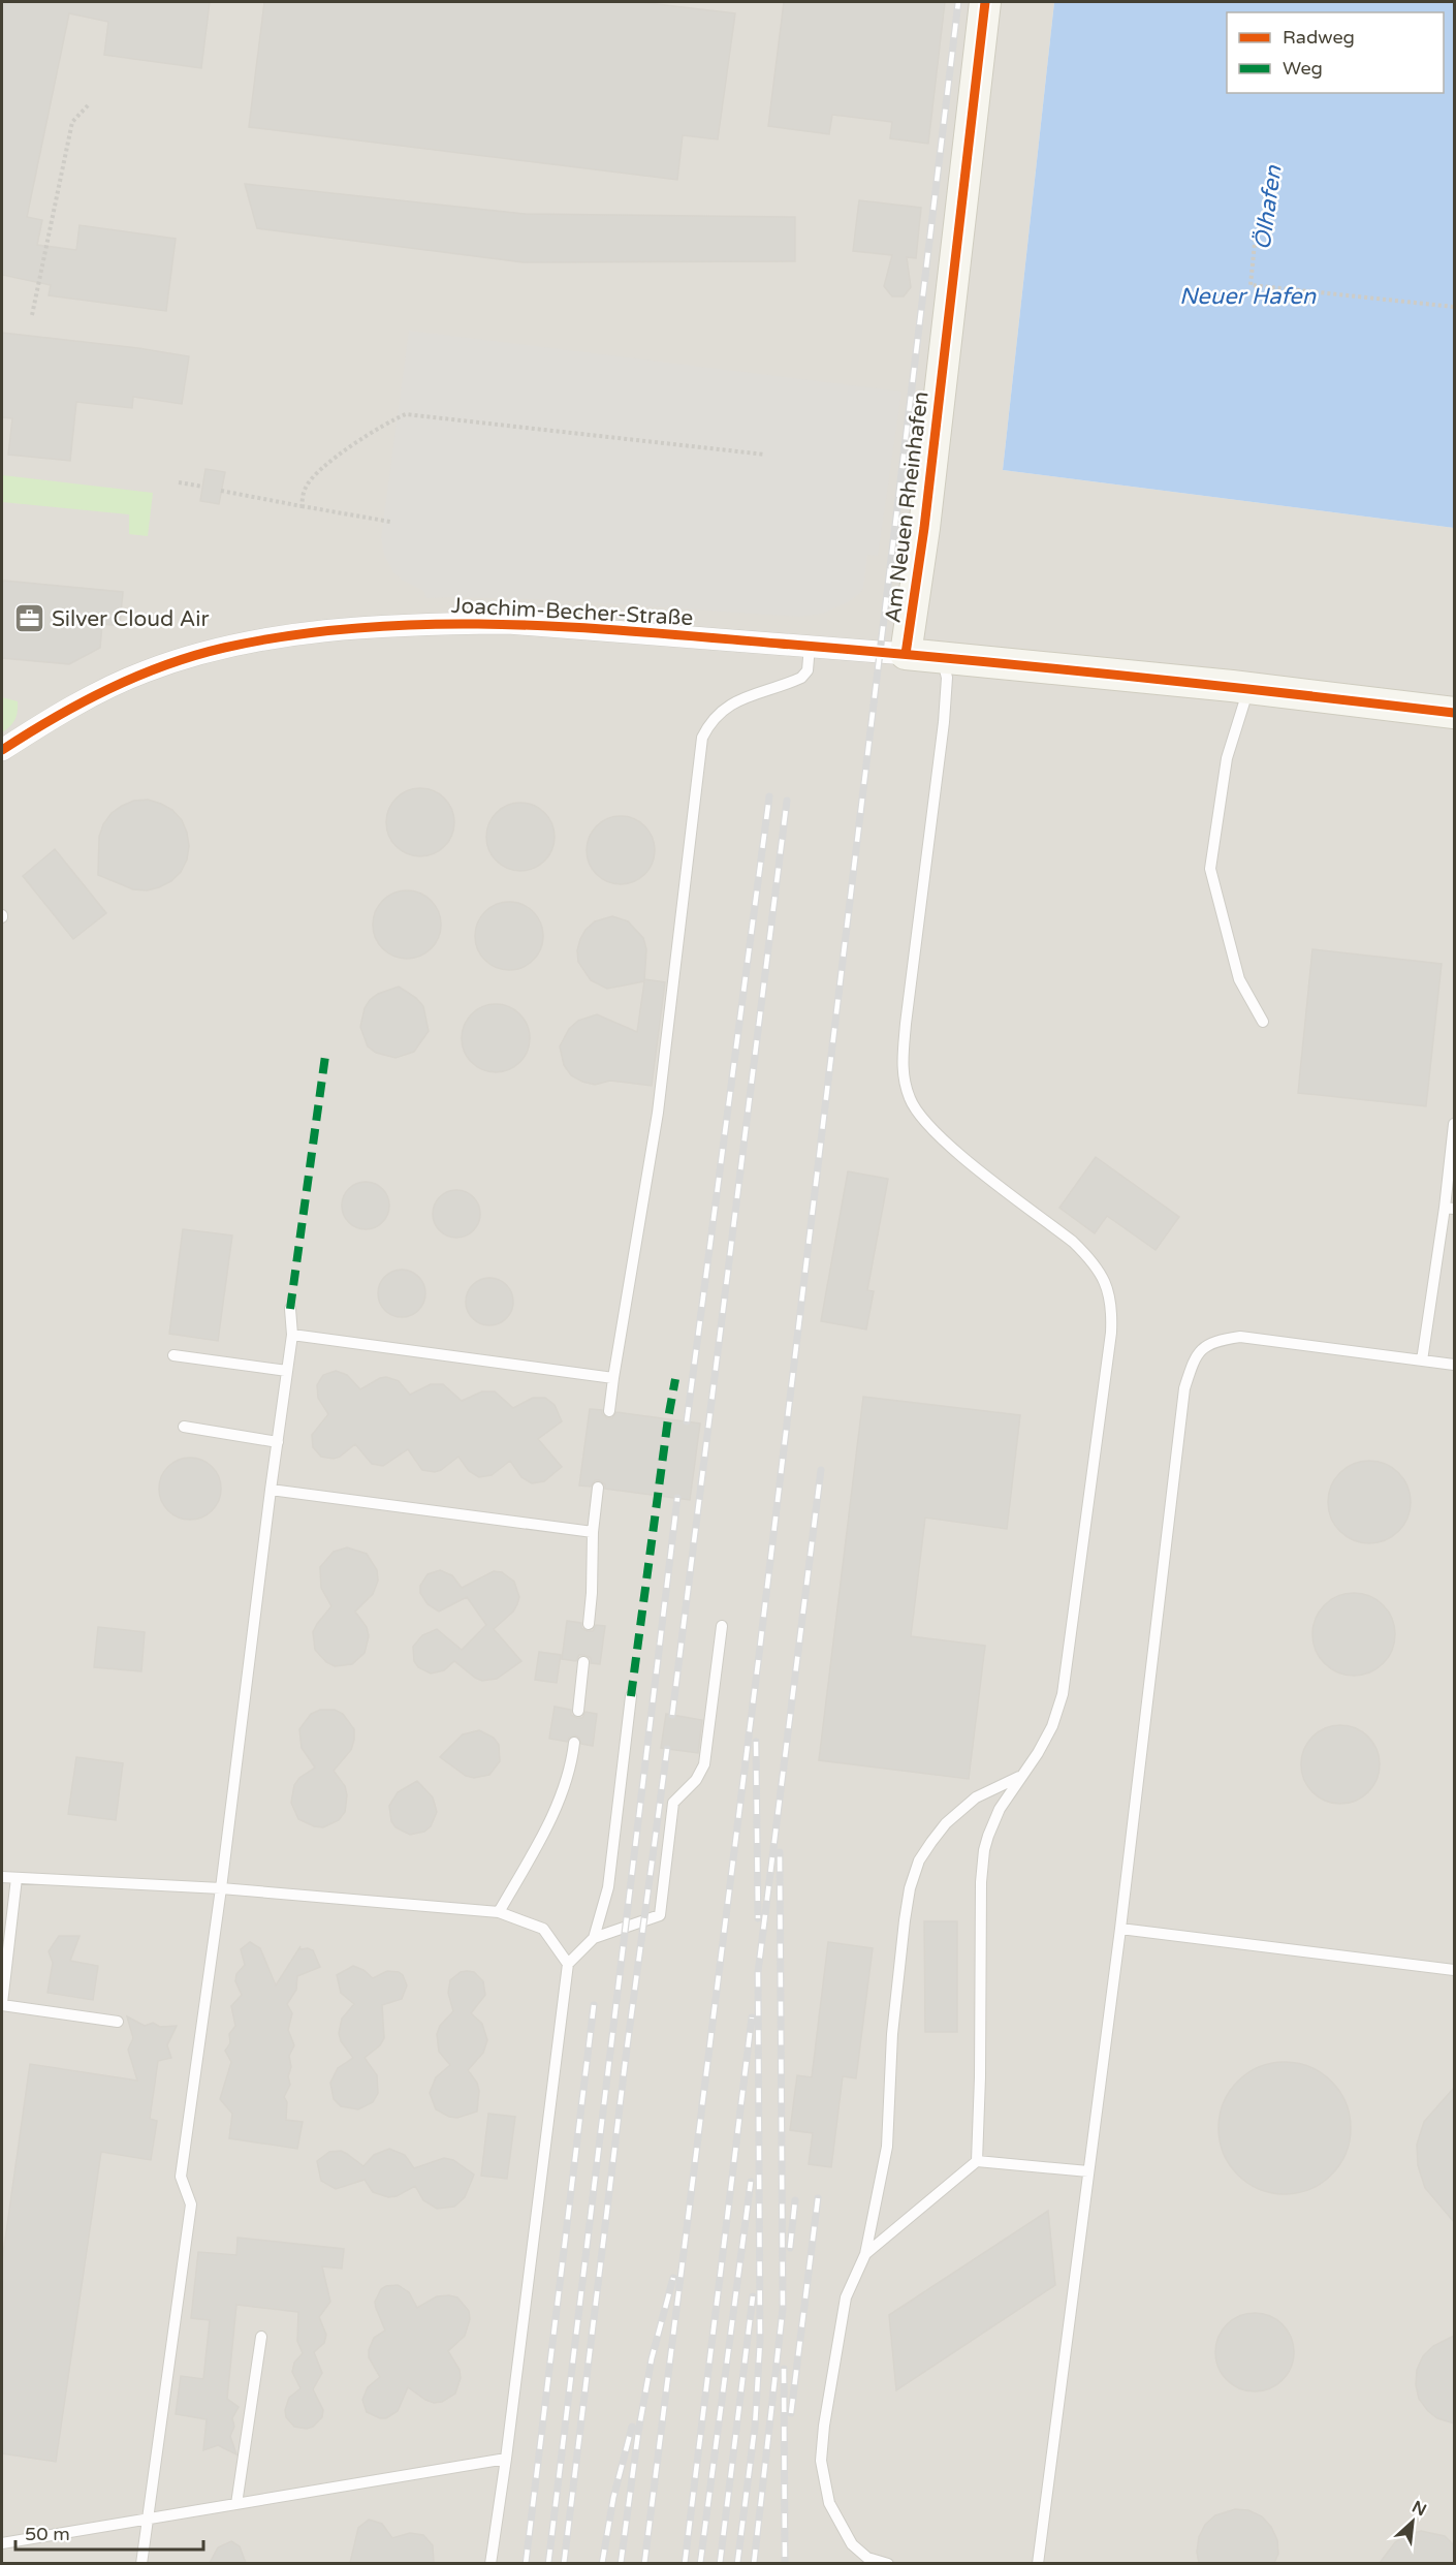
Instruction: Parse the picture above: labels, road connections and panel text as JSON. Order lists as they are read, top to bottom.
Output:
{
  "streets": {
    "street": ["Am Neuen Rheinhafen", "Joachim-Becher-Straße"]
  },
  "crossings": [
    ["Am Neuen Rheinhafen", "Joachim-Becher-Straße"]
  ],
  "water": ["Ölhafen", "Neuer Hafen"],
  "places": {
    "office": ["Silver Cloud Air"]
  },
  "legend": ["Radweg", "Weg"],
  "scale_bar": "50 m",
  "north": "top right"
}
